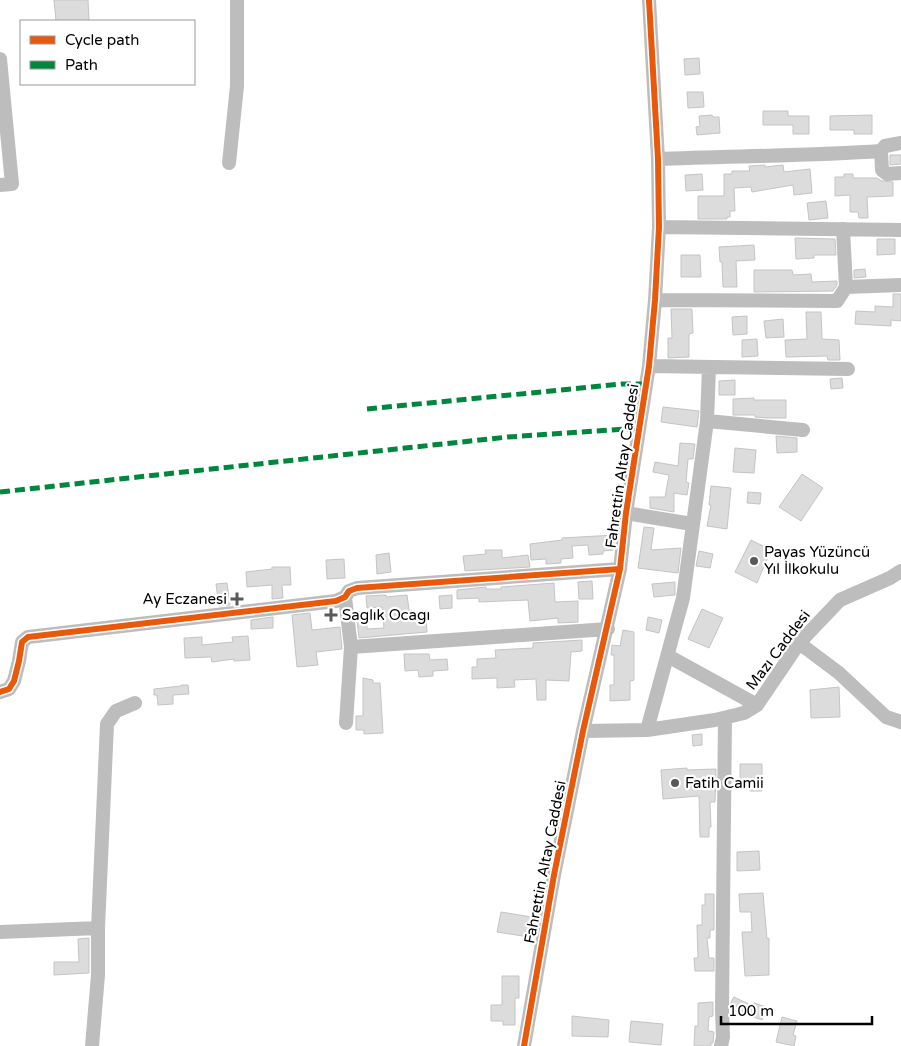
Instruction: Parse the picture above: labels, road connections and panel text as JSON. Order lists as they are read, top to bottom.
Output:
{
  "streets": {
    "street": ["Fahrettin Altay Caddesi", "Mazı Caddesi"]
  },
  "crossings": [
    ["Fahrettin Altay Caddesi", "Mazı Caddesi"]
  ],
  "places": {
    "other": ["Payas Yüzüncü Yıl İlkokulu", "Fatih Camii"],
    "health": ["Ay Eczanesi", "Saglık Ocagı"]
  },
  "legend": ["Cycle path", "Path"],
  "scale_bar": "100 m"
}
